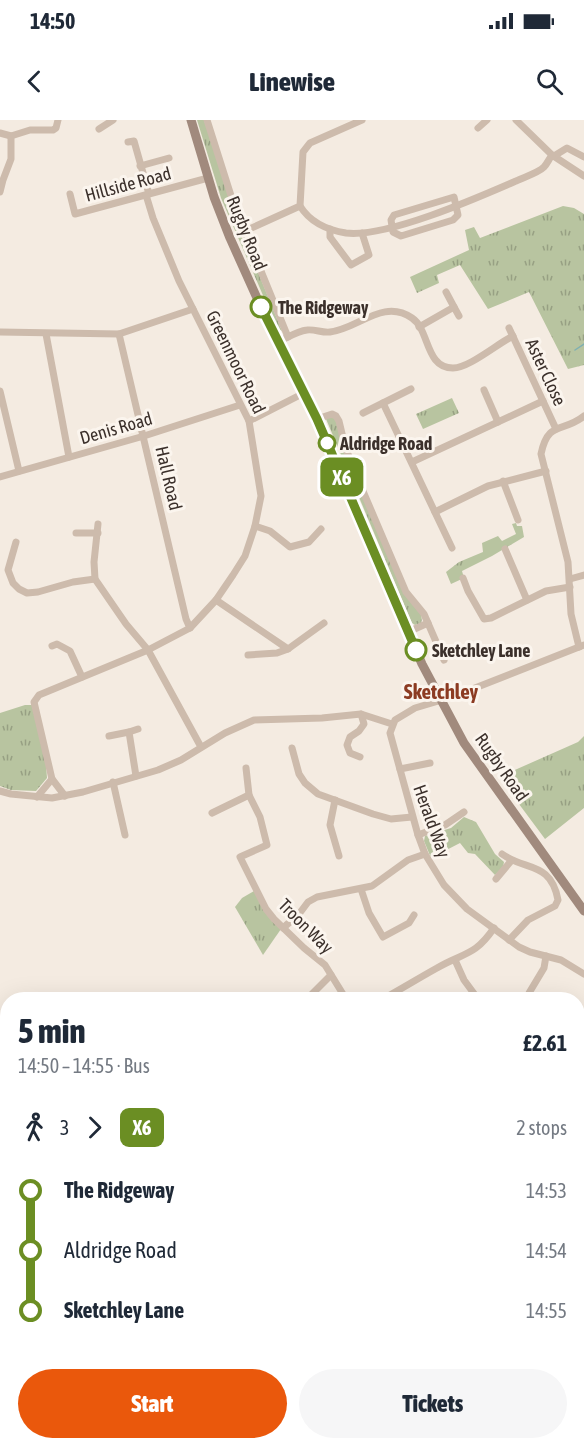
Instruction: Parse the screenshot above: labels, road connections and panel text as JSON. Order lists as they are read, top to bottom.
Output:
{
  "streets": {
    "main road": ["Rugby Road"],
    "street": [
      "Hillside Road",
      "Greenmoor Road",
      "Aster Close",
      "Denis Road",
      "Hall Road",
      "Herald Way",
      "Troon Way"
    ]
  },
  "crossings": [
    ["Hillside Road", "Rugby Road"],
    ["Hillside Road", "Greenmoor Road"],
    ["Greenmoor Road", "Denis Road"],
    ["Greenmoor Road", "Hall Road"],
    ["Denis Road", "Hall Road"]
  ],
  "districts": ["Sketchley"],
  "places": ["The Ridgeway", "Aldridge Road", "Sketchley Lane"],
  "lines": ["bus line X6"],
  "page": {
    "status": "14:50",
    "header": "Linewise",
    "on_map": "X6",
    "heading": ["5 min", "14:50 – 14:55 · Bus", "£2.61"],
    "legs": ["3", "X6", "2 stops"],
    "list": [
      {
        "name": "The Ridgeway",
        "value": "14:53"
      },
      {
        "name": "Aldridge Road",
        "value": "14:54"
      },
      {
        "name": "Sketchley Lane",
        "value": "14:55"
      }
    ],
    "buttons": ["Start", "Tickets"]
  }
}
